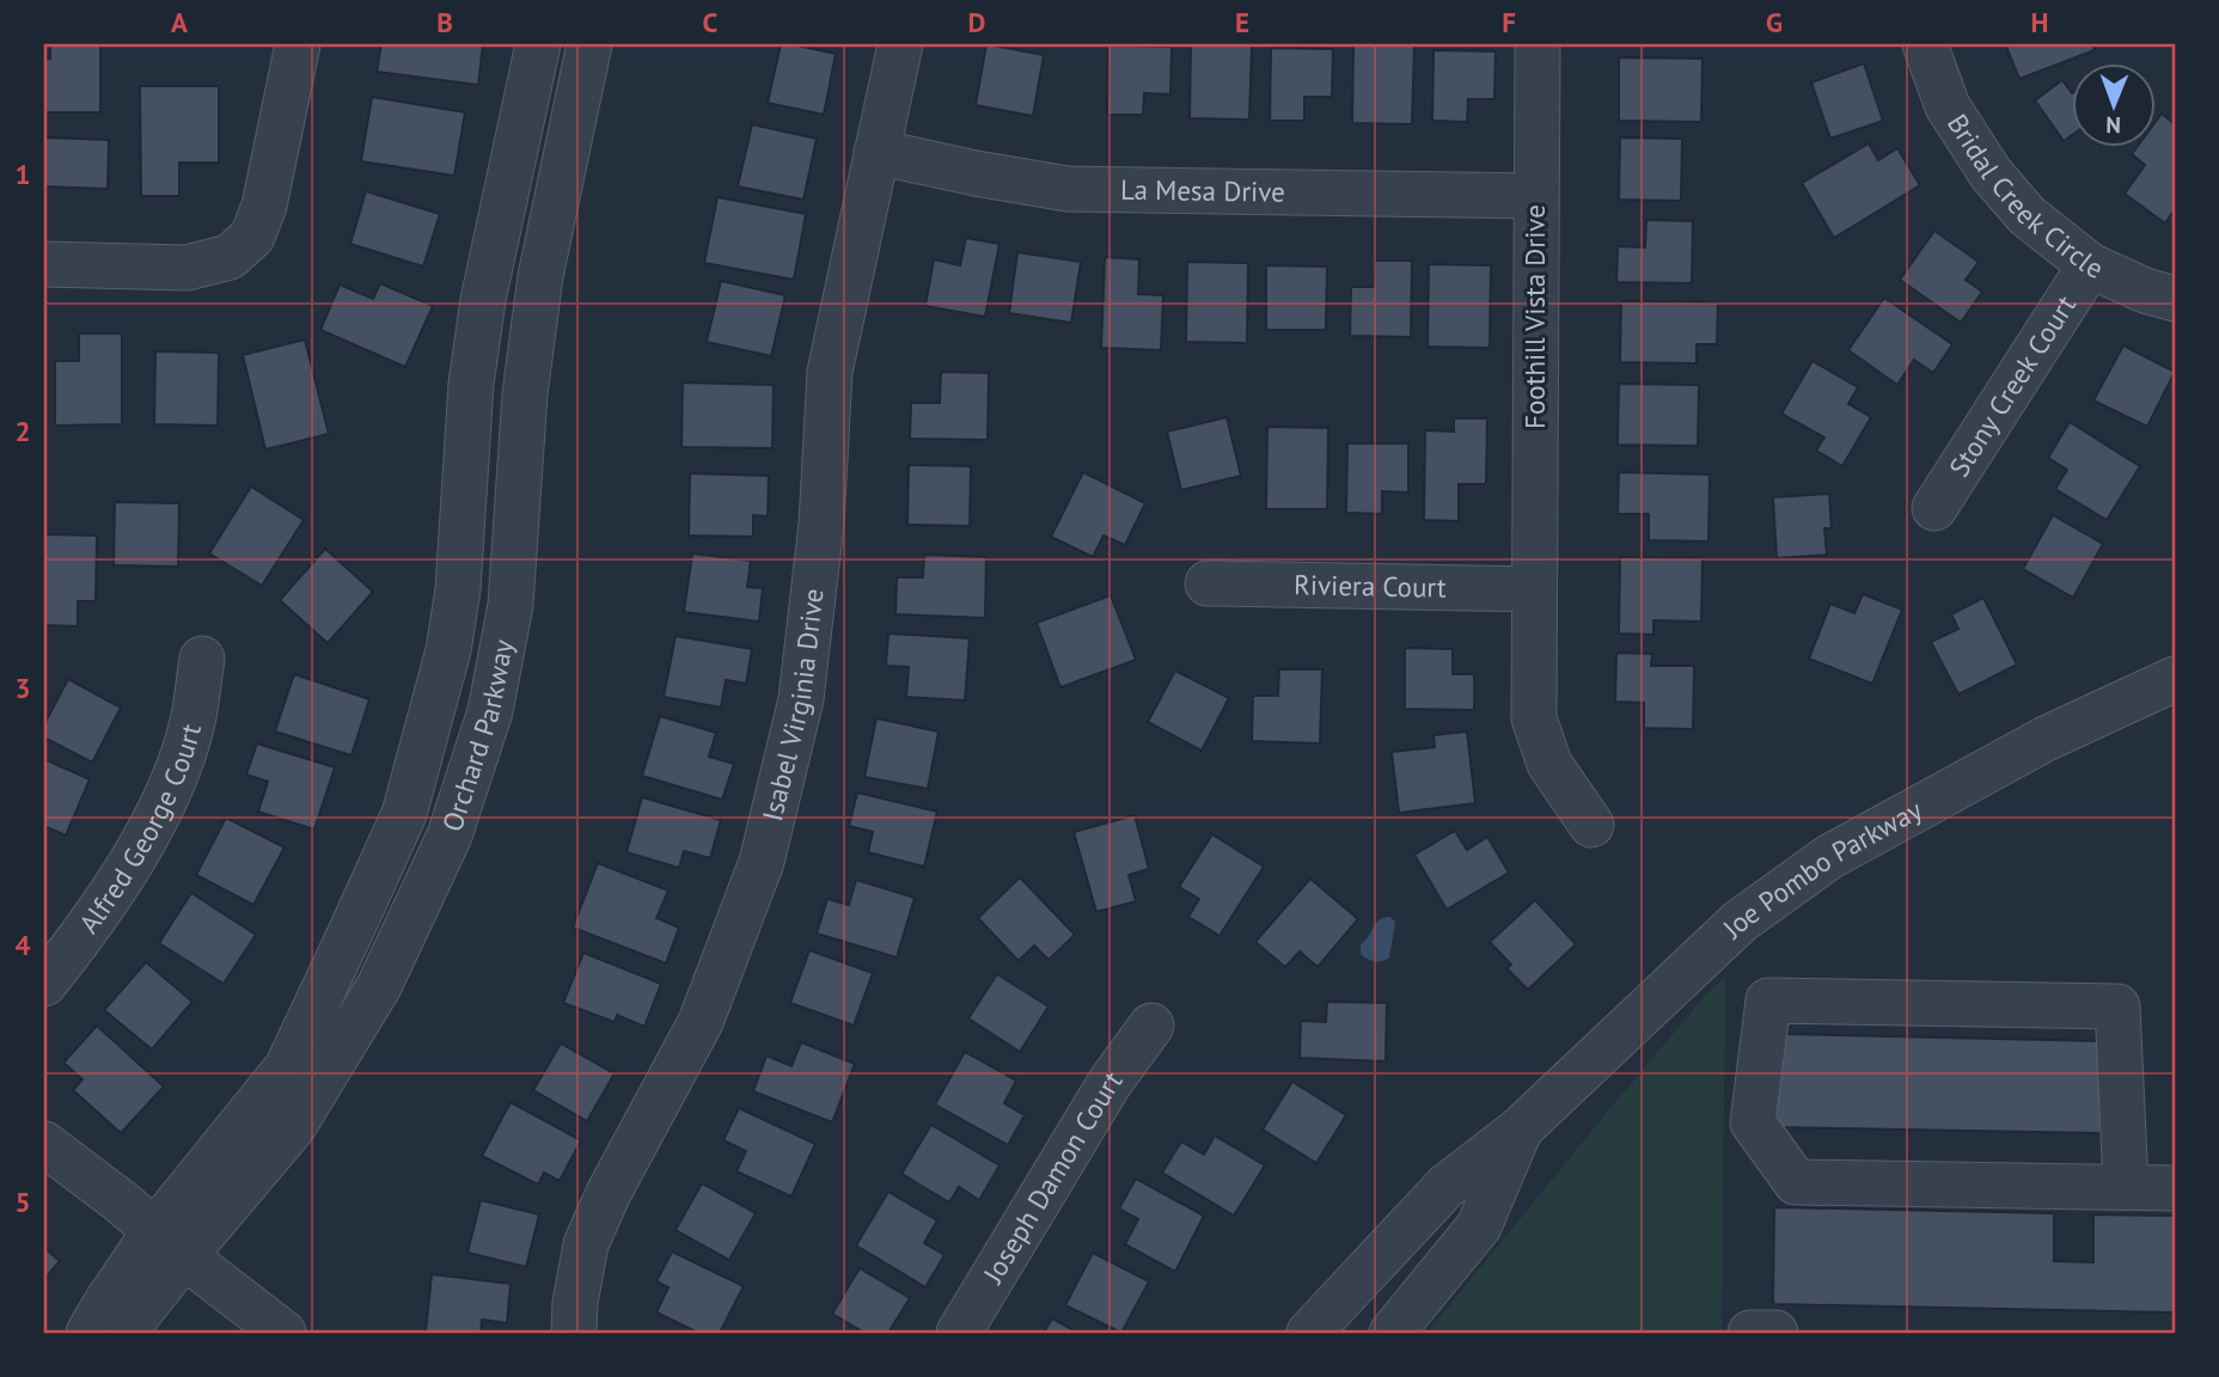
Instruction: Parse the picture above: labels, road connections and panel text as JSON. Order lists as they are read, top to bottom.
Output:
{
  "streets": {
    "street": [
      "La Mesa Drive",
      "Bridal Creek Circle",
      "Foothill Vista Drive",
      "Stony Creek Court",
      "Riviera Court",
      "Isabel Virginia Drive",
      "Orchard Parkway",
      "Alfred George Court",
      "Joe Pombo Parkway",
      "Joseph Damon Court"
    ]
  },
  "crossings": [
    ["La Mesa Drive", "Foothill Vista Drive"],
    ["La Mesa Drive", "Isabel Virginia Drive"],
    ["Bridal Creek Circle", "Stony Creek Court"],
    ["Foothill Vista Drive", "Riviera Court"]
  ],
  "north": "bottom",
  "grid": {
    "columns": [
      "A",
      "B",
      "C",
      "D",
      "E",
      "F",
      "G",
      "H"
    ],
    "rows": [
      "1",
      "2",
      "3",
      "4",
      "5"
    ]
  }
}
